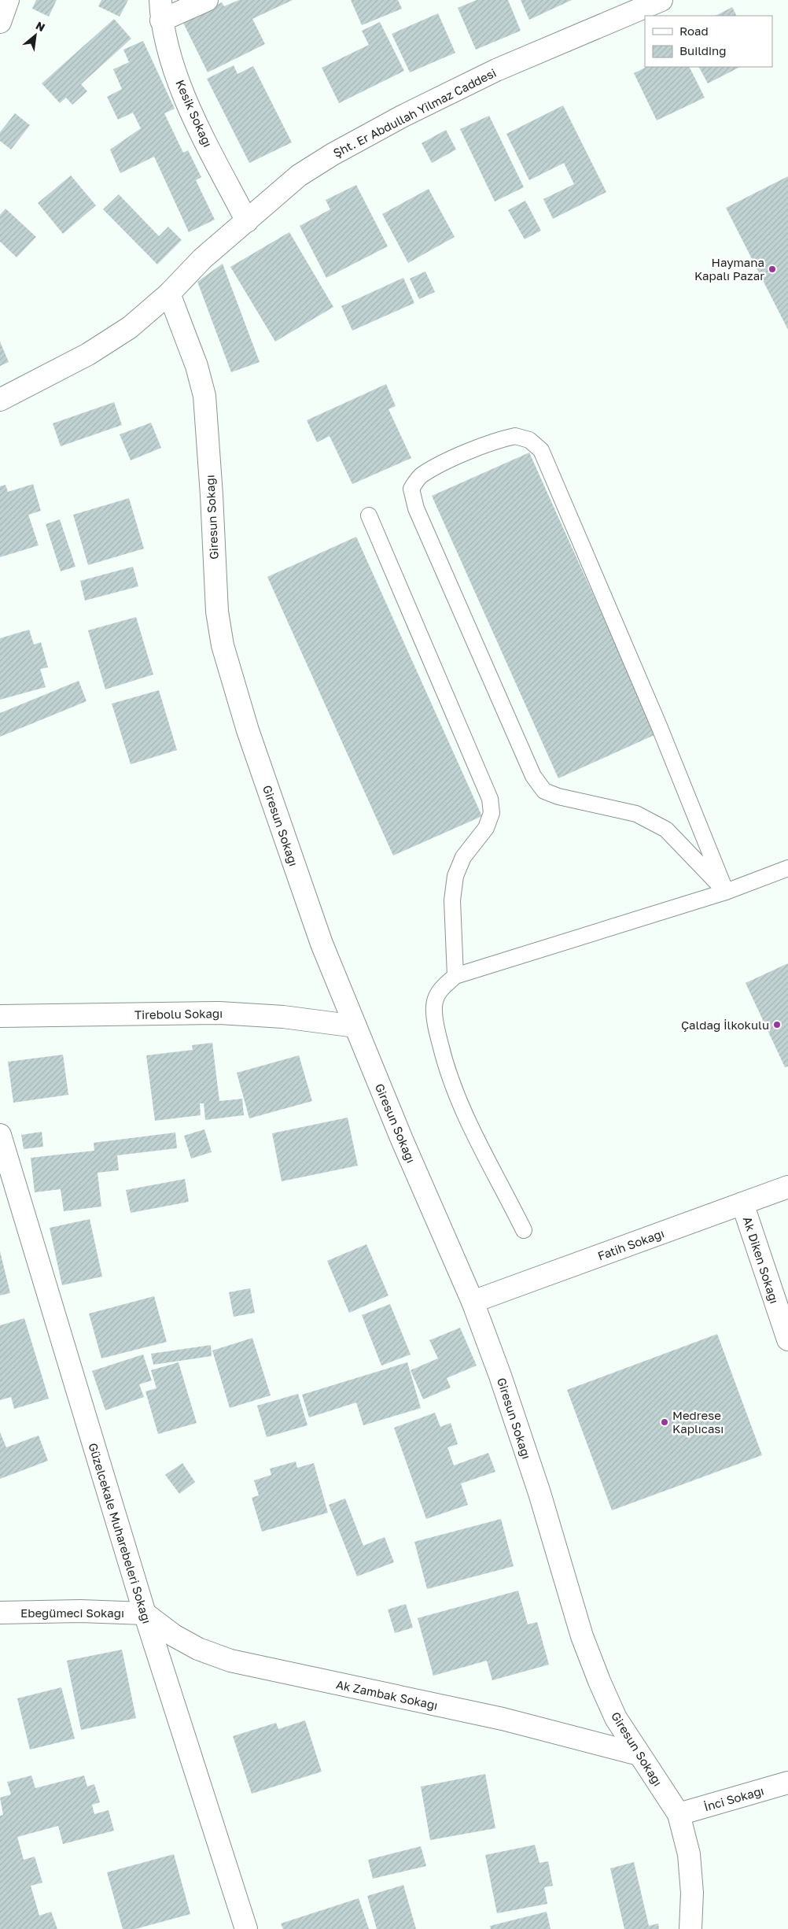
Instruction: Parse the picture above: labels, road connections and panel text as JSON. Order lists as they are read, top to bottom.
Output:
{
  "streets": {
    "street": [
      "Şht. Er Abdullah Yilmaz Caddesi",
      "Kesik Sokağı",
      "Giresun Sokağı",
      "Tirebolu Sokağı",
      "Fatih Sokağı",
      "Ak Diken Sokağı",
      "Güzelcekale Muharebeleri Sokağı",
      "Ebegümeci Sokağı",
      "Ak Zambak Sokağı",
      "İnci Sokağı"
    ]
  },
  "crossings": [
    ["Şht. Er Abdullah Yilmaz Caddesi", "Kesik Sokağı"],
    ["Şht. Er Abdullah Yilmaz Caddesi", "Giresun Sokağı"],
    ["Giresun Sokağı", "Tirebolu Sokağı"],
    ["Giresun Sokağı", "Fatih Sokağı"],
    ["Giresun Sokağı", "Ak Zambak Sokağı"],
    ["Giresun Sokağı", "İnci Sokağı"],
    ["Fatih Sokağı", "Ak Diken Sokağı"],
    ["Güzelcekale Muharebeleri Sokağı", "Ebegümeci Sokağı"],
    ["Güzelcekale Muharebeleri Sokağı", "Ak Zambak Sokağı"],
    ["Ebegümeci Sokağı", "Ak Zambak Sokağı"]
  ],
  "places": ["Haymana Kapalı Pazar", "Çaldağ İlkokulu", "Medrese Kaplıcası"],
  "legend": ["Road", "Building"],
  "north": "top right"
}
